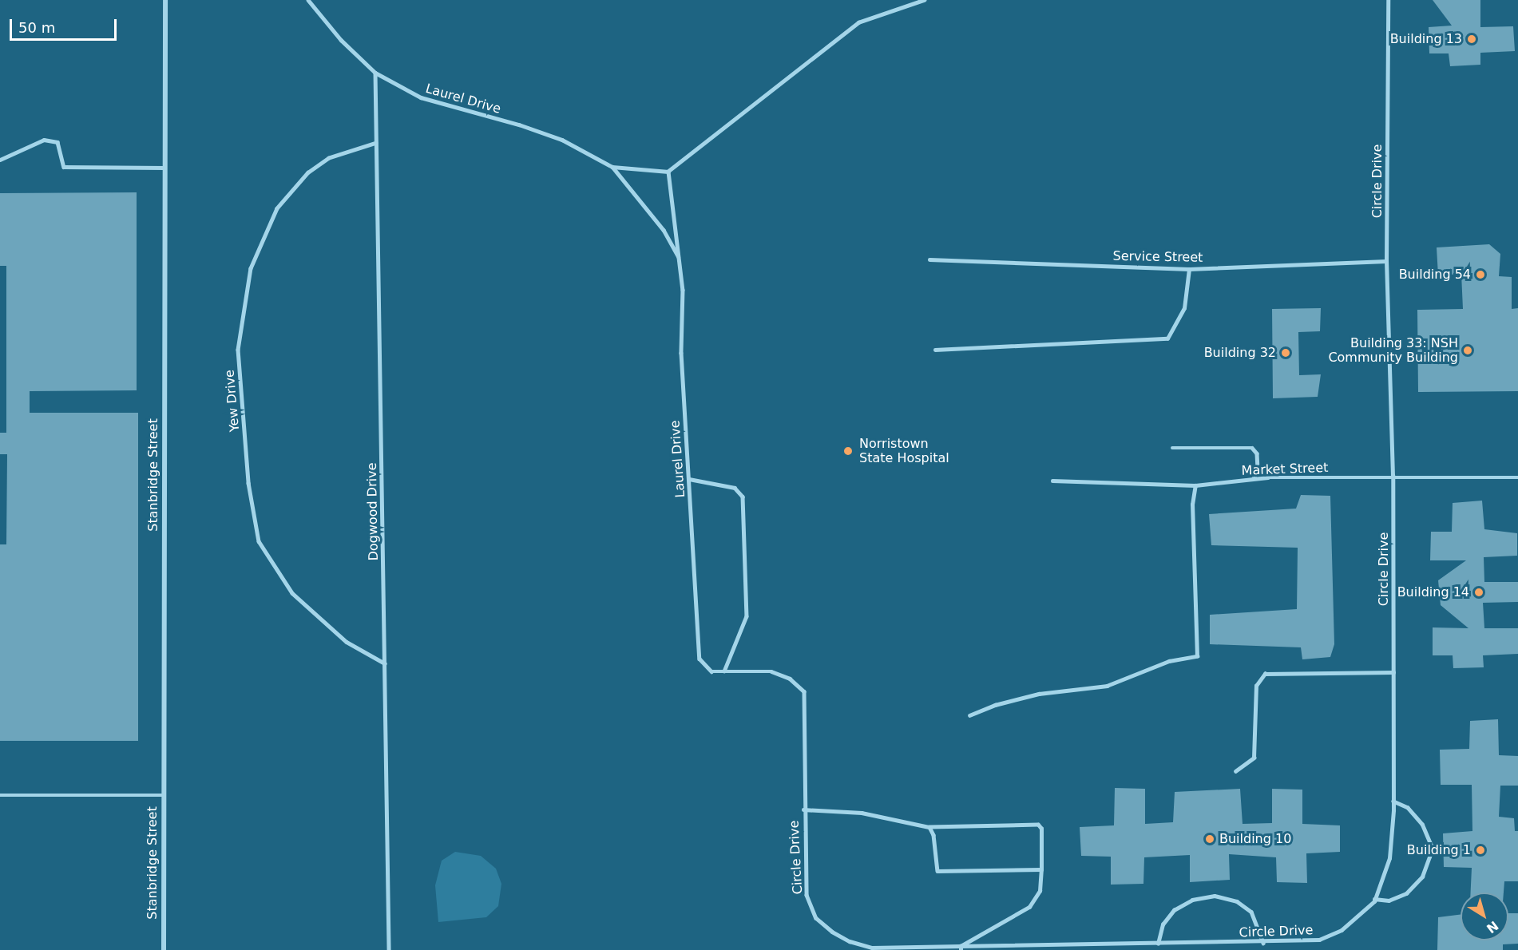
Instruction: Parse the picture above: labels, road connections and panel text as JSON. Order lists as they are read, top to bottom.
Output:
{
  "streets": {
    "street": ["Stanbridge Street"],
    "lane": [
      "Laurel Drive",
      "Circle Drive",
      "Service Street",
      "Yew Drive",
      "Market Street",
      "Dogwood Drive"
    ]
  },
  "crossings": [
    ["Laurel Drive", "Circle Drive"],
    ["Laurel Drive", "Dogwood Drive"],
    ["Circle Drive", "Service Street"],
    ["Circle Drive", "Market Street"],
    ["Yew Drive", "Dogwood Drive"]
  ],
  "places": [
    "Building 13",
    "Building 54",
    "Building 33: NSH Community Building",
    "Building 32",
    "Norristown State Hospital",
    "Building 14",
    "Building 10",
    "Building 1"
  ],
  "scale_bar": "50 m",
  "north": "bottom right"
}
